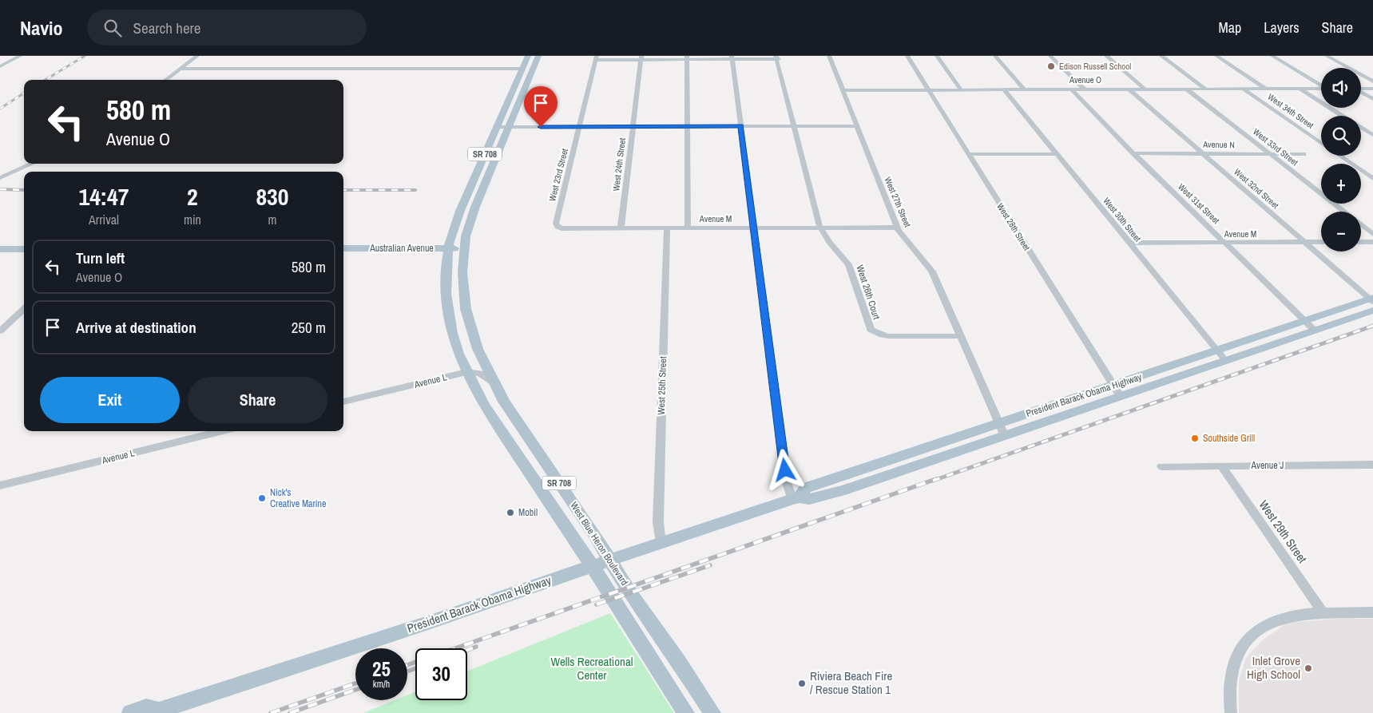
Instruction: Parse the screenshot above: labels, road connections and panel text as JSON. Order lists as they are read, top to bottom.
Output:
{
  "streets": {
    "main road": [
      "SR 708",
      "Australian Avenue",
      "President Barack Obama Highway",
      "West Blue Heron Boulevard"
    ],
    "street": [
      "Avenue O",
      "West 34th Street",
      "Avenue N",
      "West 33rd Street",
      "West 24th Street",
      "West 23rd Street",
      "West 32nd Street",
      "West 27th Street",
      "West 31st Street",
      "Avenue M",
      "West 30th Street",
      "West 28th Street",
      "West 26th Court",
      "Avenue L",
      "West 25th Street",
      "Avenue J",
      "West 29th Street"
    ]
  },
  "crossings": [
    ["Avenue O", "West 34th Street"],
    ["Avenue O", "West 33rd Street"],
    ["Avenue O", "West 32nd Street"],
    ["Avenue O", "West 27th Street"],
    ["Avenue O", "West 31st Street"],
    ["Avenue O", "West 30th Street"],
    ["Avenue O", "West 28th Street"],
    ["Avenue N", "West 33rd Street"],
    ["Avenue N", "West 32nd Street"],
    ["Avenue N", "West 31st Street"],
    ["West 24th Street", "Avenue M"],
    ["West 23rd Street", "Avenue M"],
    ["West 32nd Street", "Avenue M"],
    ["West 32nd Street", "President Barack Obama Highway"],
    ["West 27th Street", "Avenue M"],
    ["West 27th Street", "West 26th Court"],
    ["West 27th Street", "President Barack Obama Highway"],
    ["West 31st Street", "Avenue M"],
    ["West 31st Street", "President Barack Obama Highway"],
    ["Avenue M", "West 30th Street"],
    ["Avenue M", "West 26th Court"],
    ["Avenue M", "West 25th Street"],
    ["West 30th Street", "President Barack Obama Highway"],
    ["West 28th Street", "President Barack Obama Highway"],
    ["Australian Avenue", "West Blue Heron Boulevard"],
    ["Avenue L", "West Blue Heron Boulevard"],
    ["West 25th Street", "President Barack Obama Highway"],
    ["President Barack Obama Highway", "West Blue Heron Boulevard"],
    ["Avenue J", "West 29th Street"]
  ],
  "parks": ["Wells Recreational Center"],
  "places": [
    "Edison Russell School",
    "Southside Grill",
    "Nick's Creative Marine",
    "Mobil",
    "Inlet Grove High School",
    "Riviera Beach Fire / Rescue Station 1"
  ],
  "page": {
    "header": "Navio",
    "search": "Search here",
    "nav": ["Map", "Layers", "Share"],
    "map_buttons": ["+", "−"],
    "turn": ["580 m", "Avenue O"],
    "eta": [
      "14:47",
      "Arrival",
      "2",
      "min",
      "830",
      "m"
    ],
    "list": [
      {
        "name": "Turn left",
        "note": "Avenue O",
        "value": "580 m"
      },
      {
        "name": "Arrive at destination",
        "value": "250 m"
      }
    ],
    "buttons": ["Exit", "Share"],
    "speed": "25 km/h",
    "limit": "30"
  }
}
